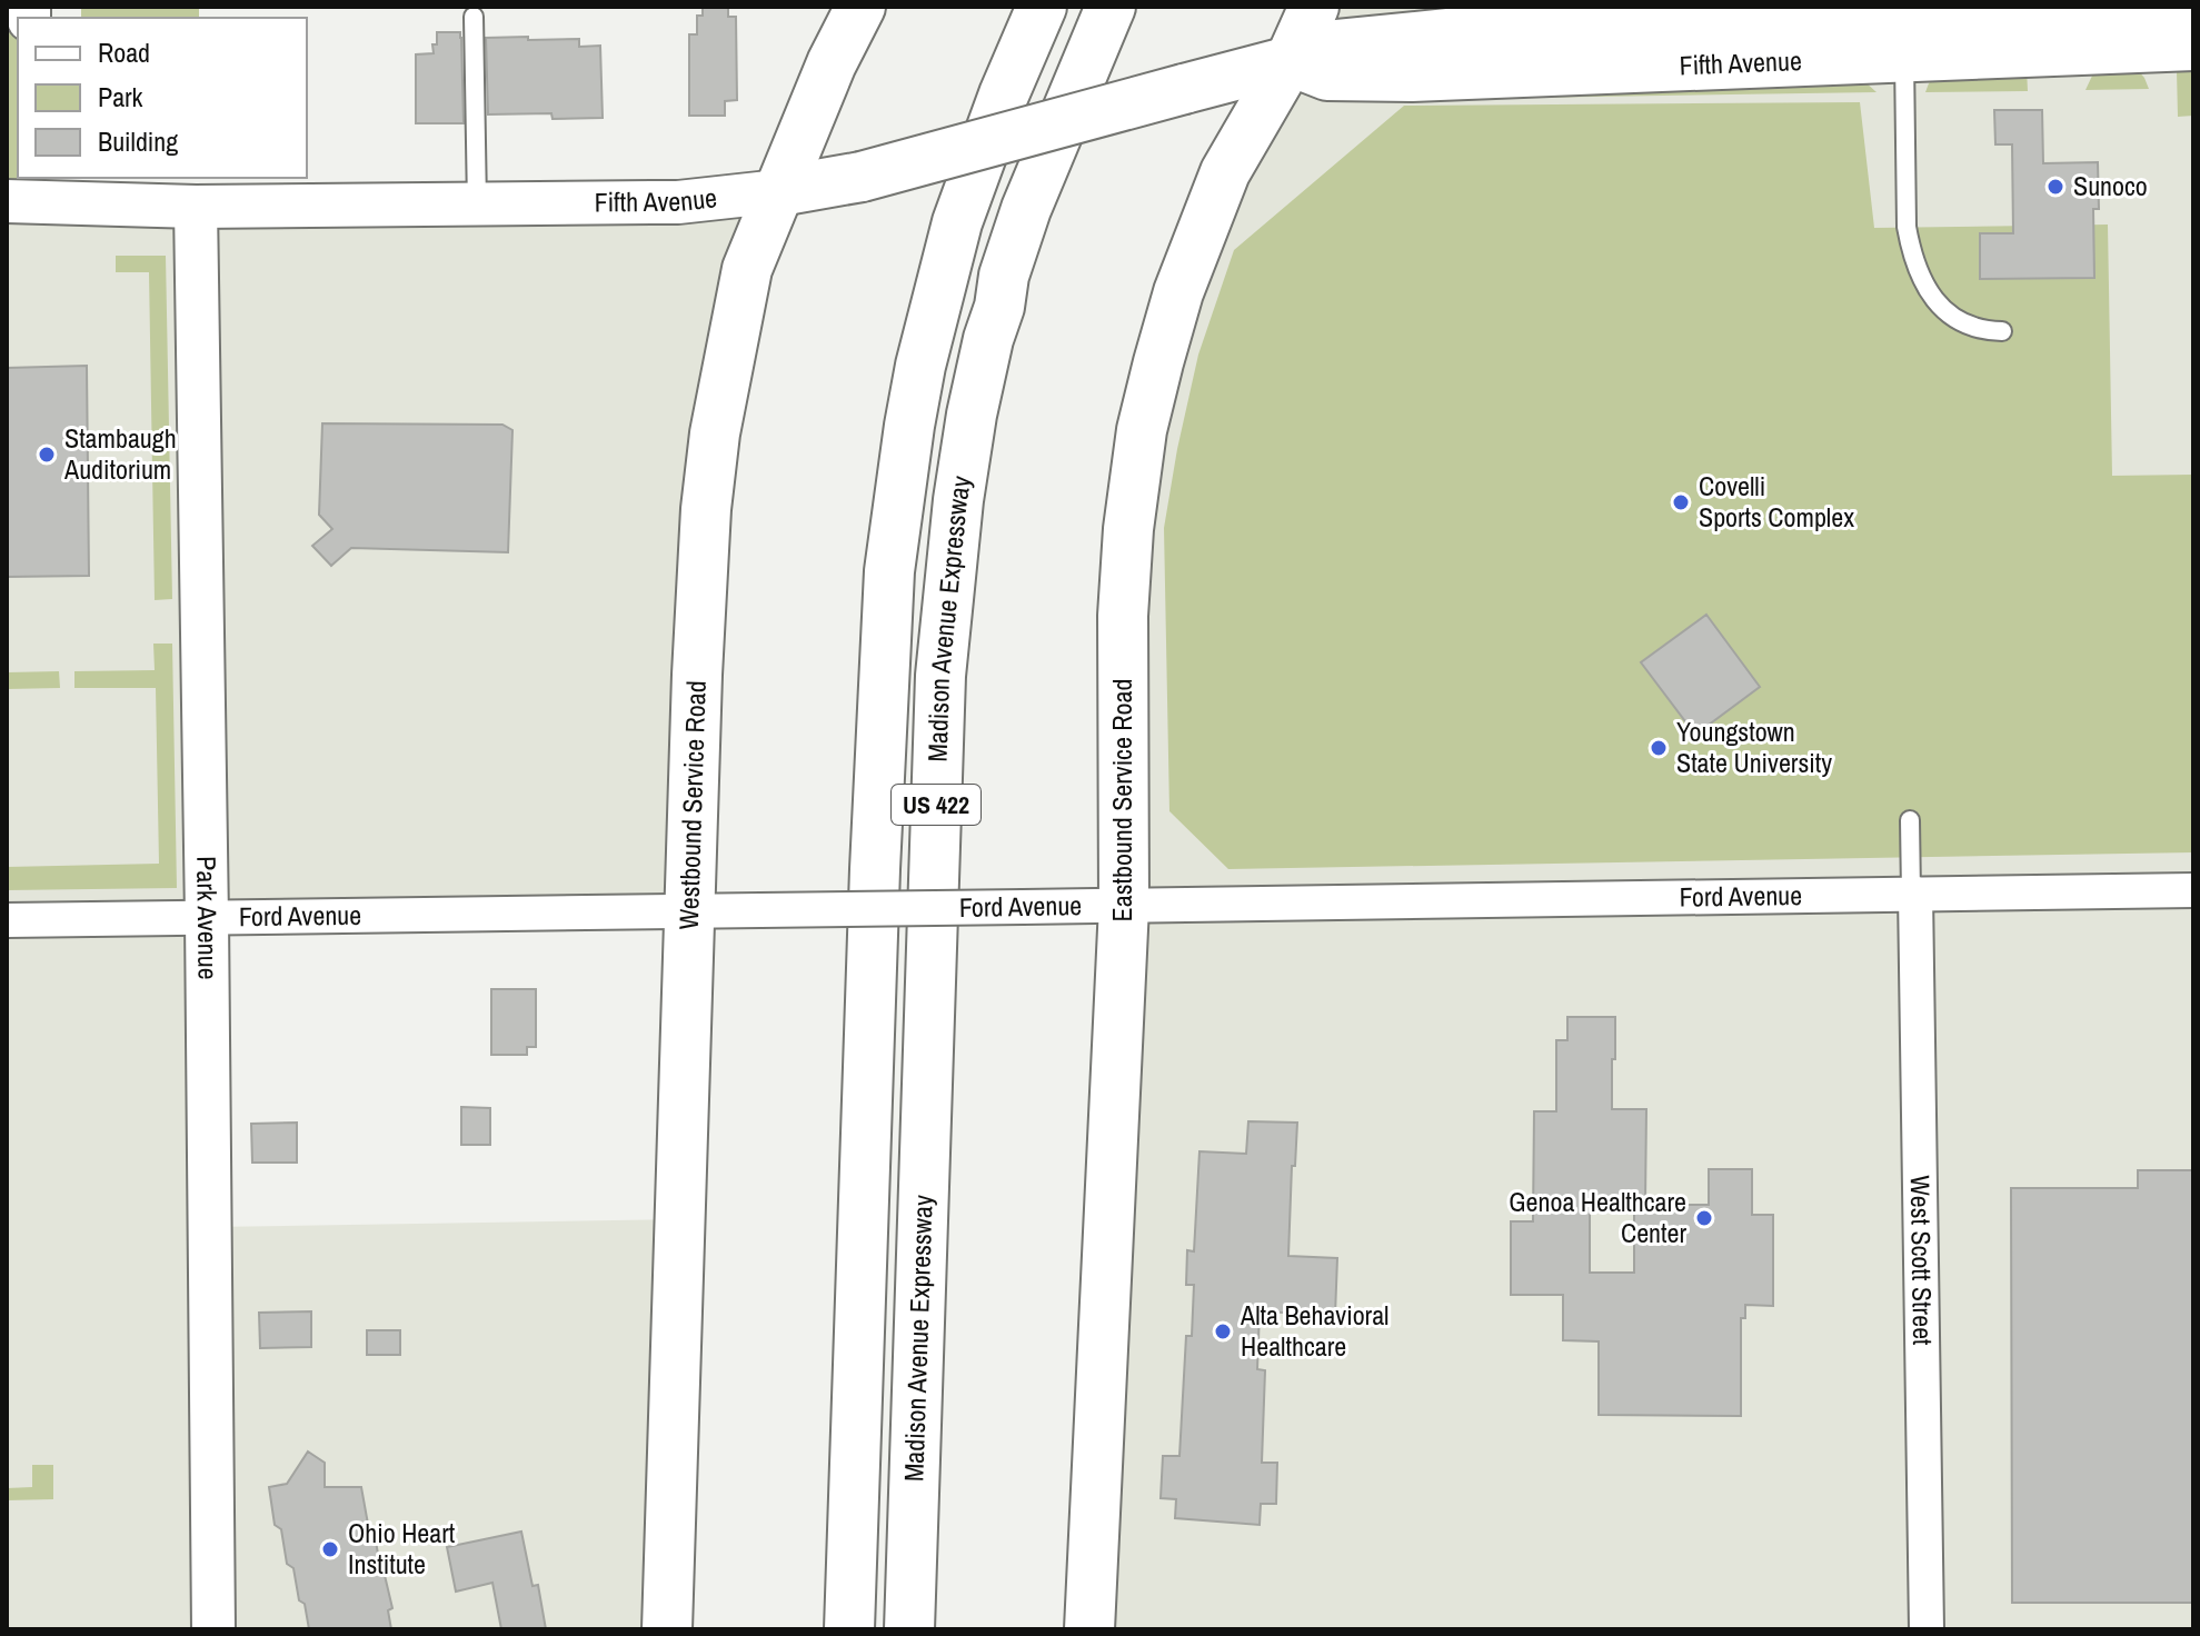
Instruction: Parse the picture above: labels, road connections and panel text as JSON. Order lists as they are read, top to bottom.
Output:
{
  "streets": {
    "main road": [
      "Fifth Avenue",
      "Madison Avenue Expressway",
      "Eastbound Service Road",
      "Westbound Service Road",
      "US 422"
    ],
    "street": ["Ford Avenue", "Park Avenue", "West Scott Street"]
  },
  "crossings": [
    ["Fifth Avenue", "Eastbound Service Road"],
    ["Fifth Avenue", "Westbound Service Road"],
    ["Fifth Avenue", "Park Avenue"],
    ["Eastbound Service Road", "Ford Avenue"],
    ["Westbound Service Road", "Ford Avenue"],
    ["Ford Avenue", "Park Avenue"],
    ["Ford Avenue", "West Scott Street"]
  ],
  "places": [
    "Sunoco",
    "Stambaugh Auditorium",
    "Covelli Sports Complex",
    "Youngstown State University",
    "Genoa Healthcare Center",
    "Alta Behavioral Healthcare",
    "Ohio Heart Institute"
  ],
  "legend": ["Road", "Park", "Building"]
}
